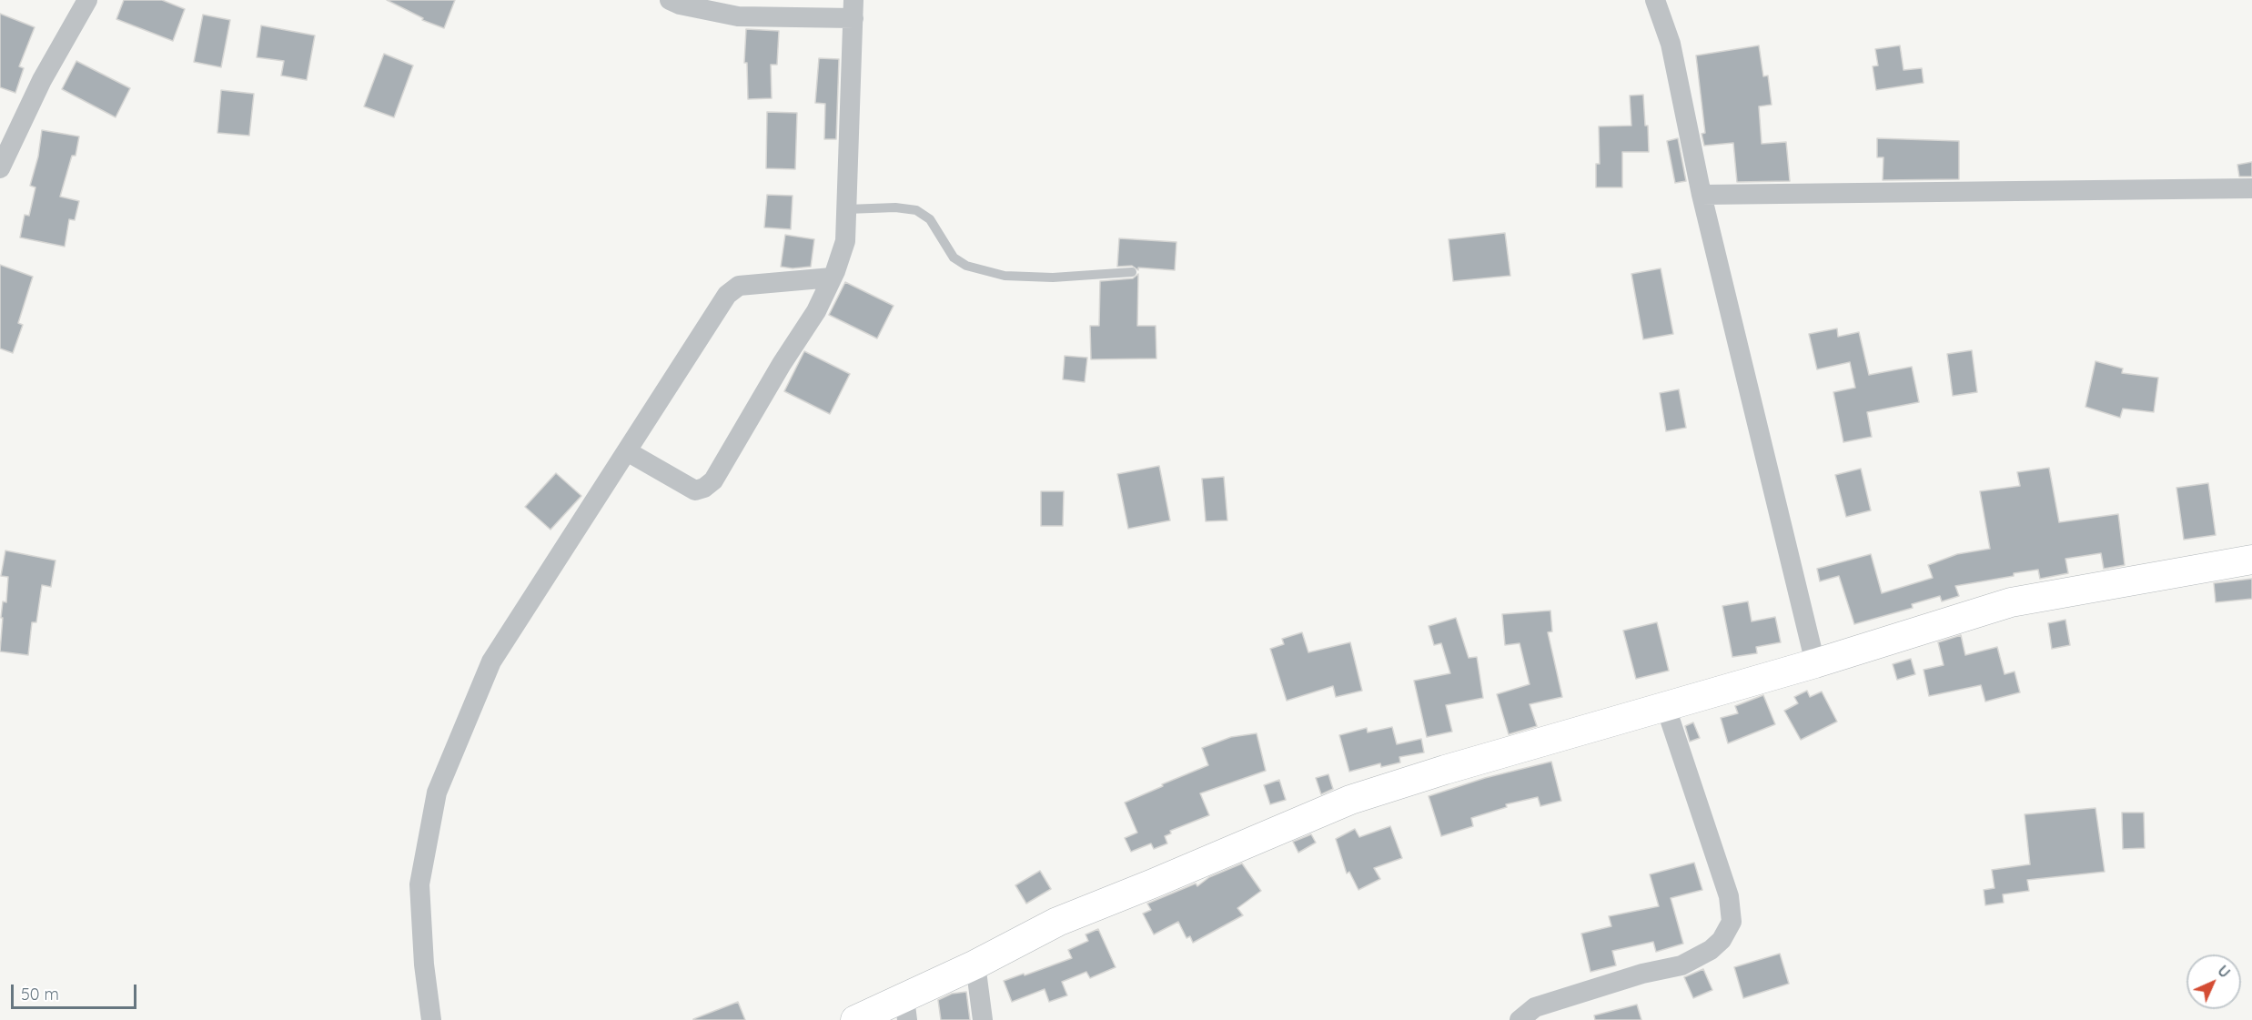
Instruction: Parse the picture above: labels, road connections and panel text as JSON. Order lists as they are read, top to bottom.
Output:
{
  "scale_bar": "50 m",
  "north": "top right"
}
